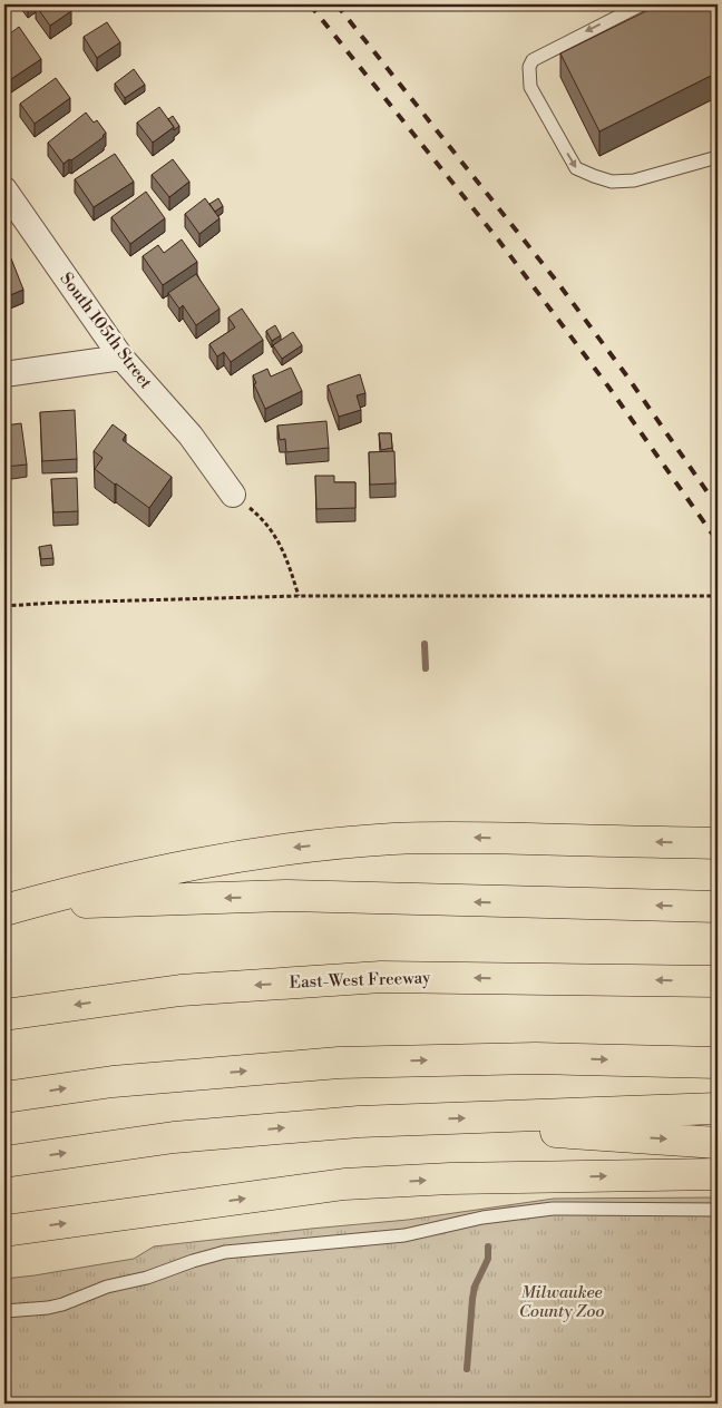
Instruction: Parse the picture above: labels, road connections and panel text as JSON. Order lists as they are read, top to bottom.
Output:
{
  "streets": {
    "highway": ["East-West Freeway"],
    "street": ["South 105th Street"]
  },
  "parks": ["Milwaukee County Zoo"]
}
